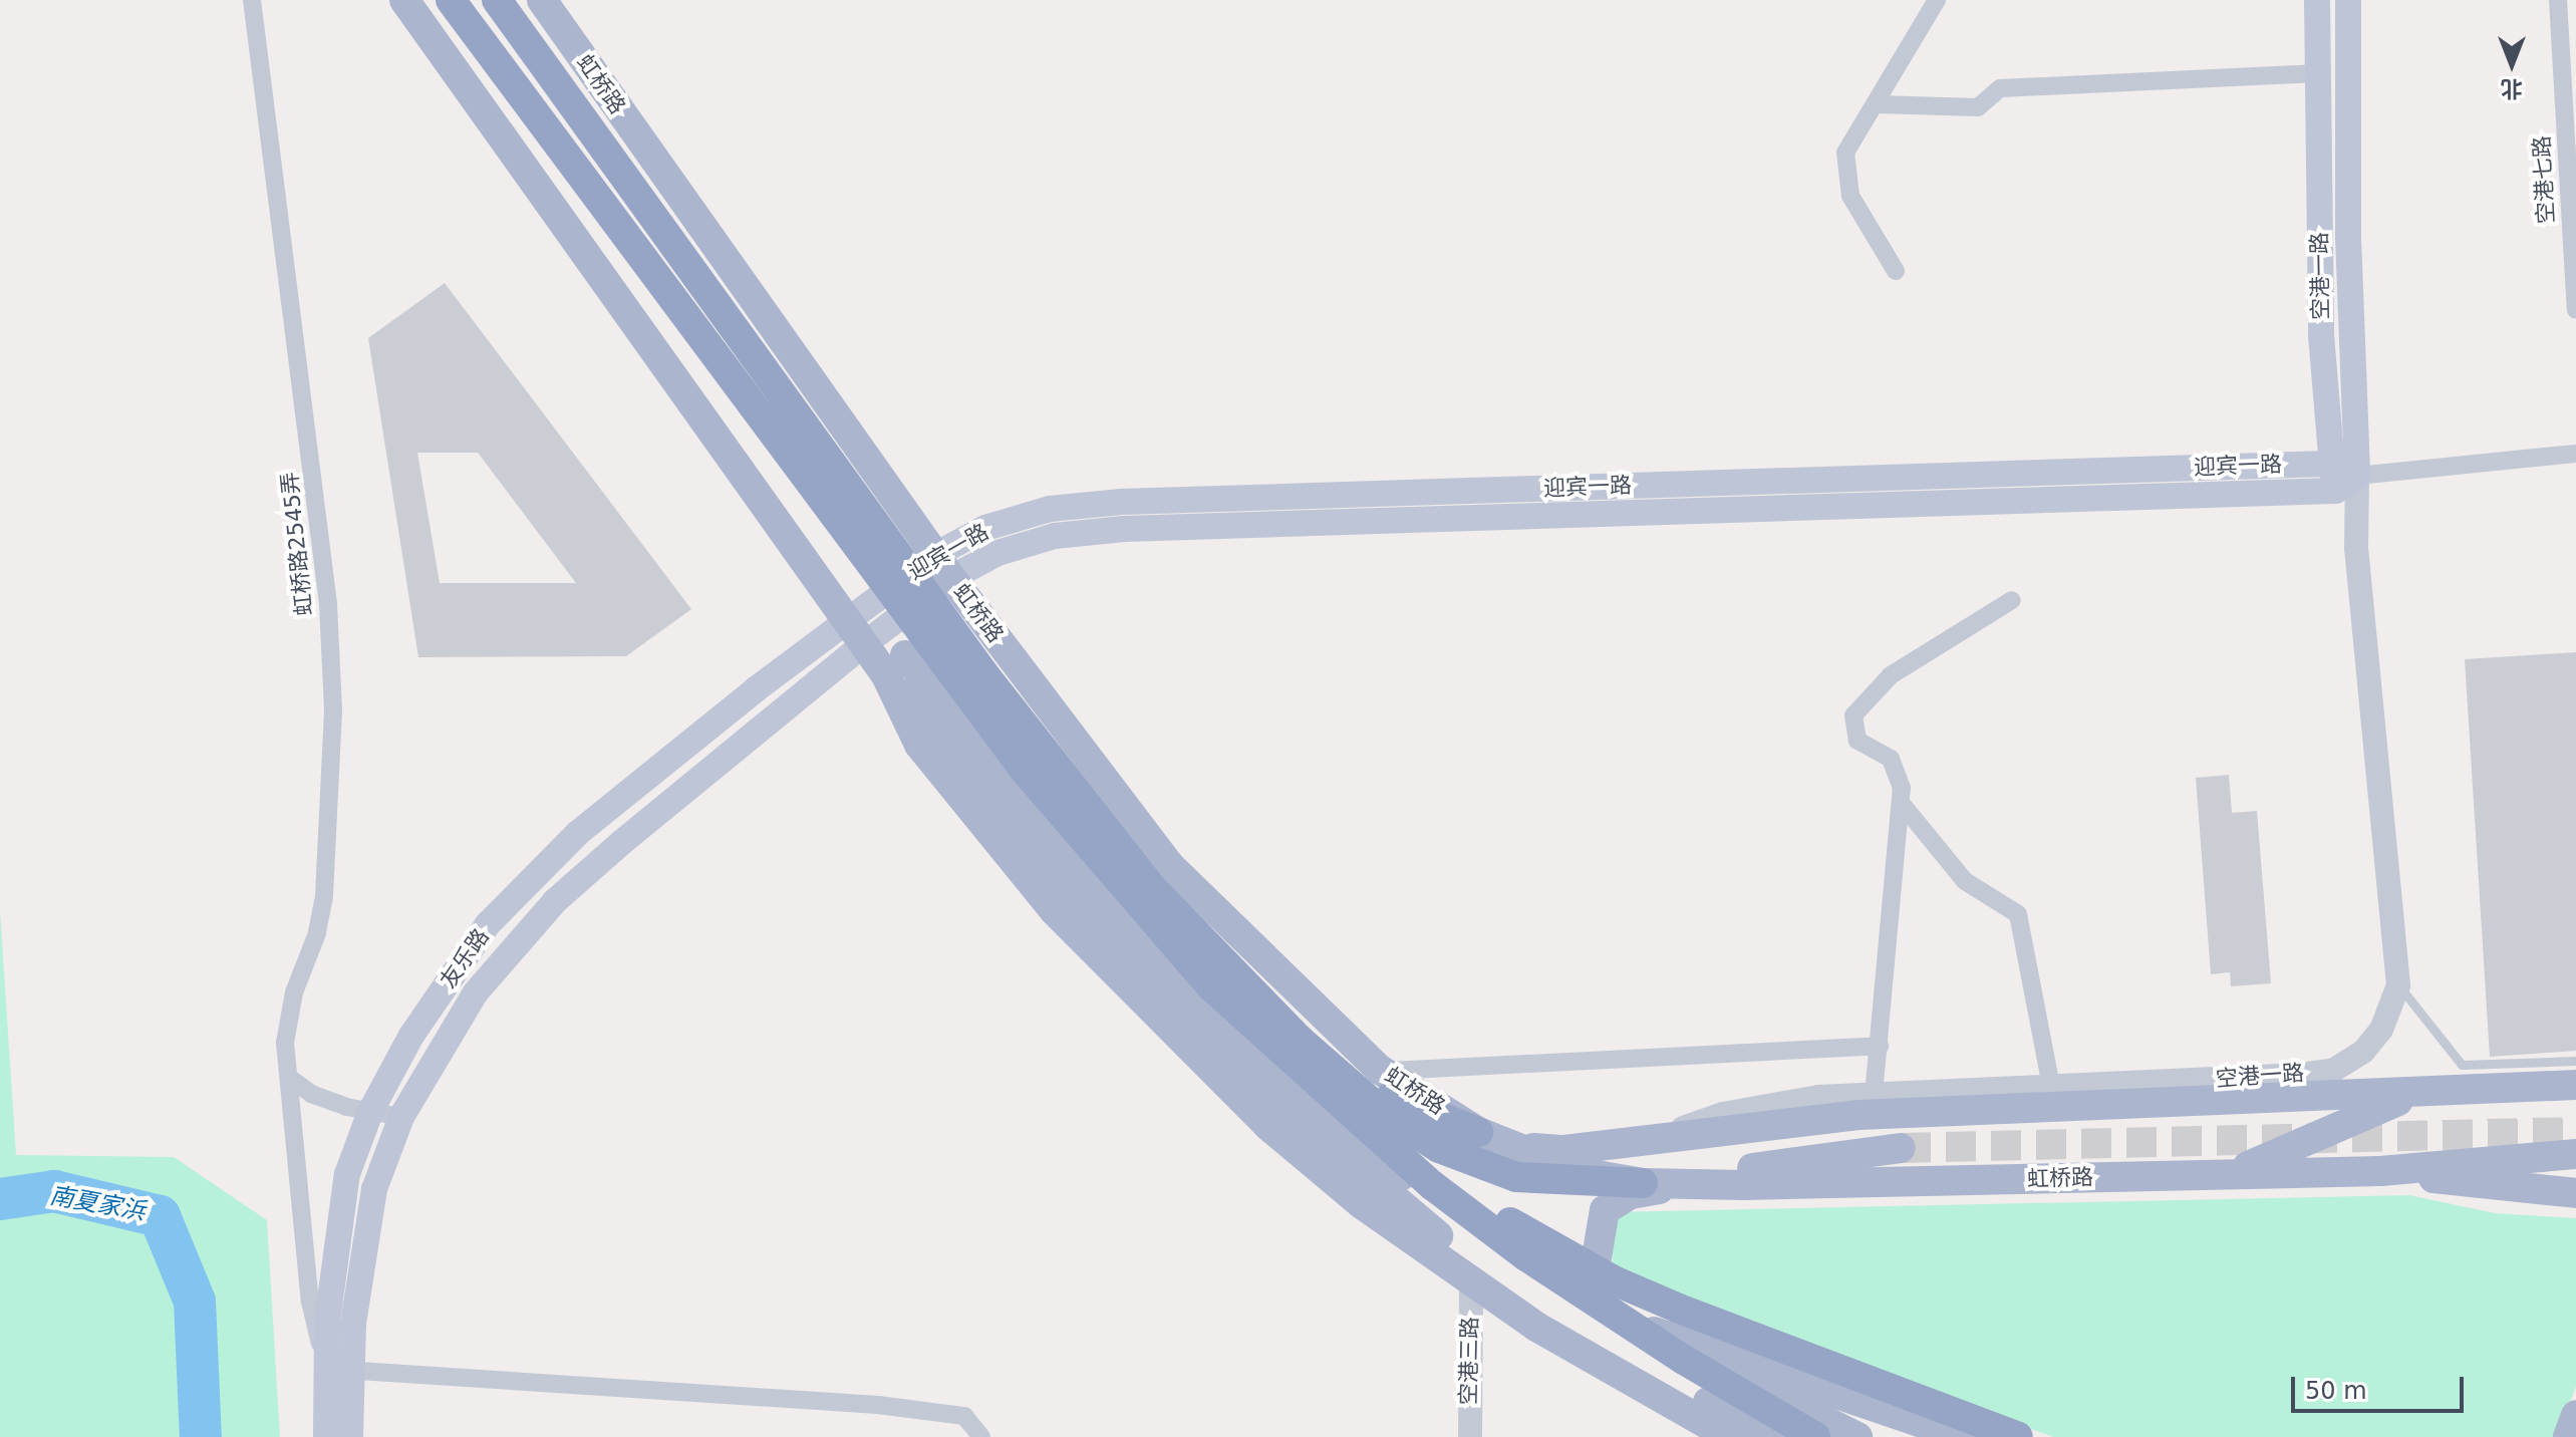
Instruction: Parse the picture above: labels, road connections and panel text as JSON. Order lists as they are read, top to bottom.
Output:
{
  "streets": {
    "main road": [
      "虹桥路",
      "空港一路",
      "迎宾一路",
      "友乐路"
    ],
    "street": ["空港七路", "虹桥路2545弄", "空港三路"]
  },
  "crossings": [
    ["虹桥路", "空港一路"],
    ["虹桥路", "迎宾一路"],
    ["空港一路", "迎宾一路"],
    ["迎宾一路", "友乐路"],
    ["虹桥路2545弄", "友乐路"]
  ],
  "water": ["南夏家浜"],
  "scale_bar": "50 m",
  "north": "bottom"
}
